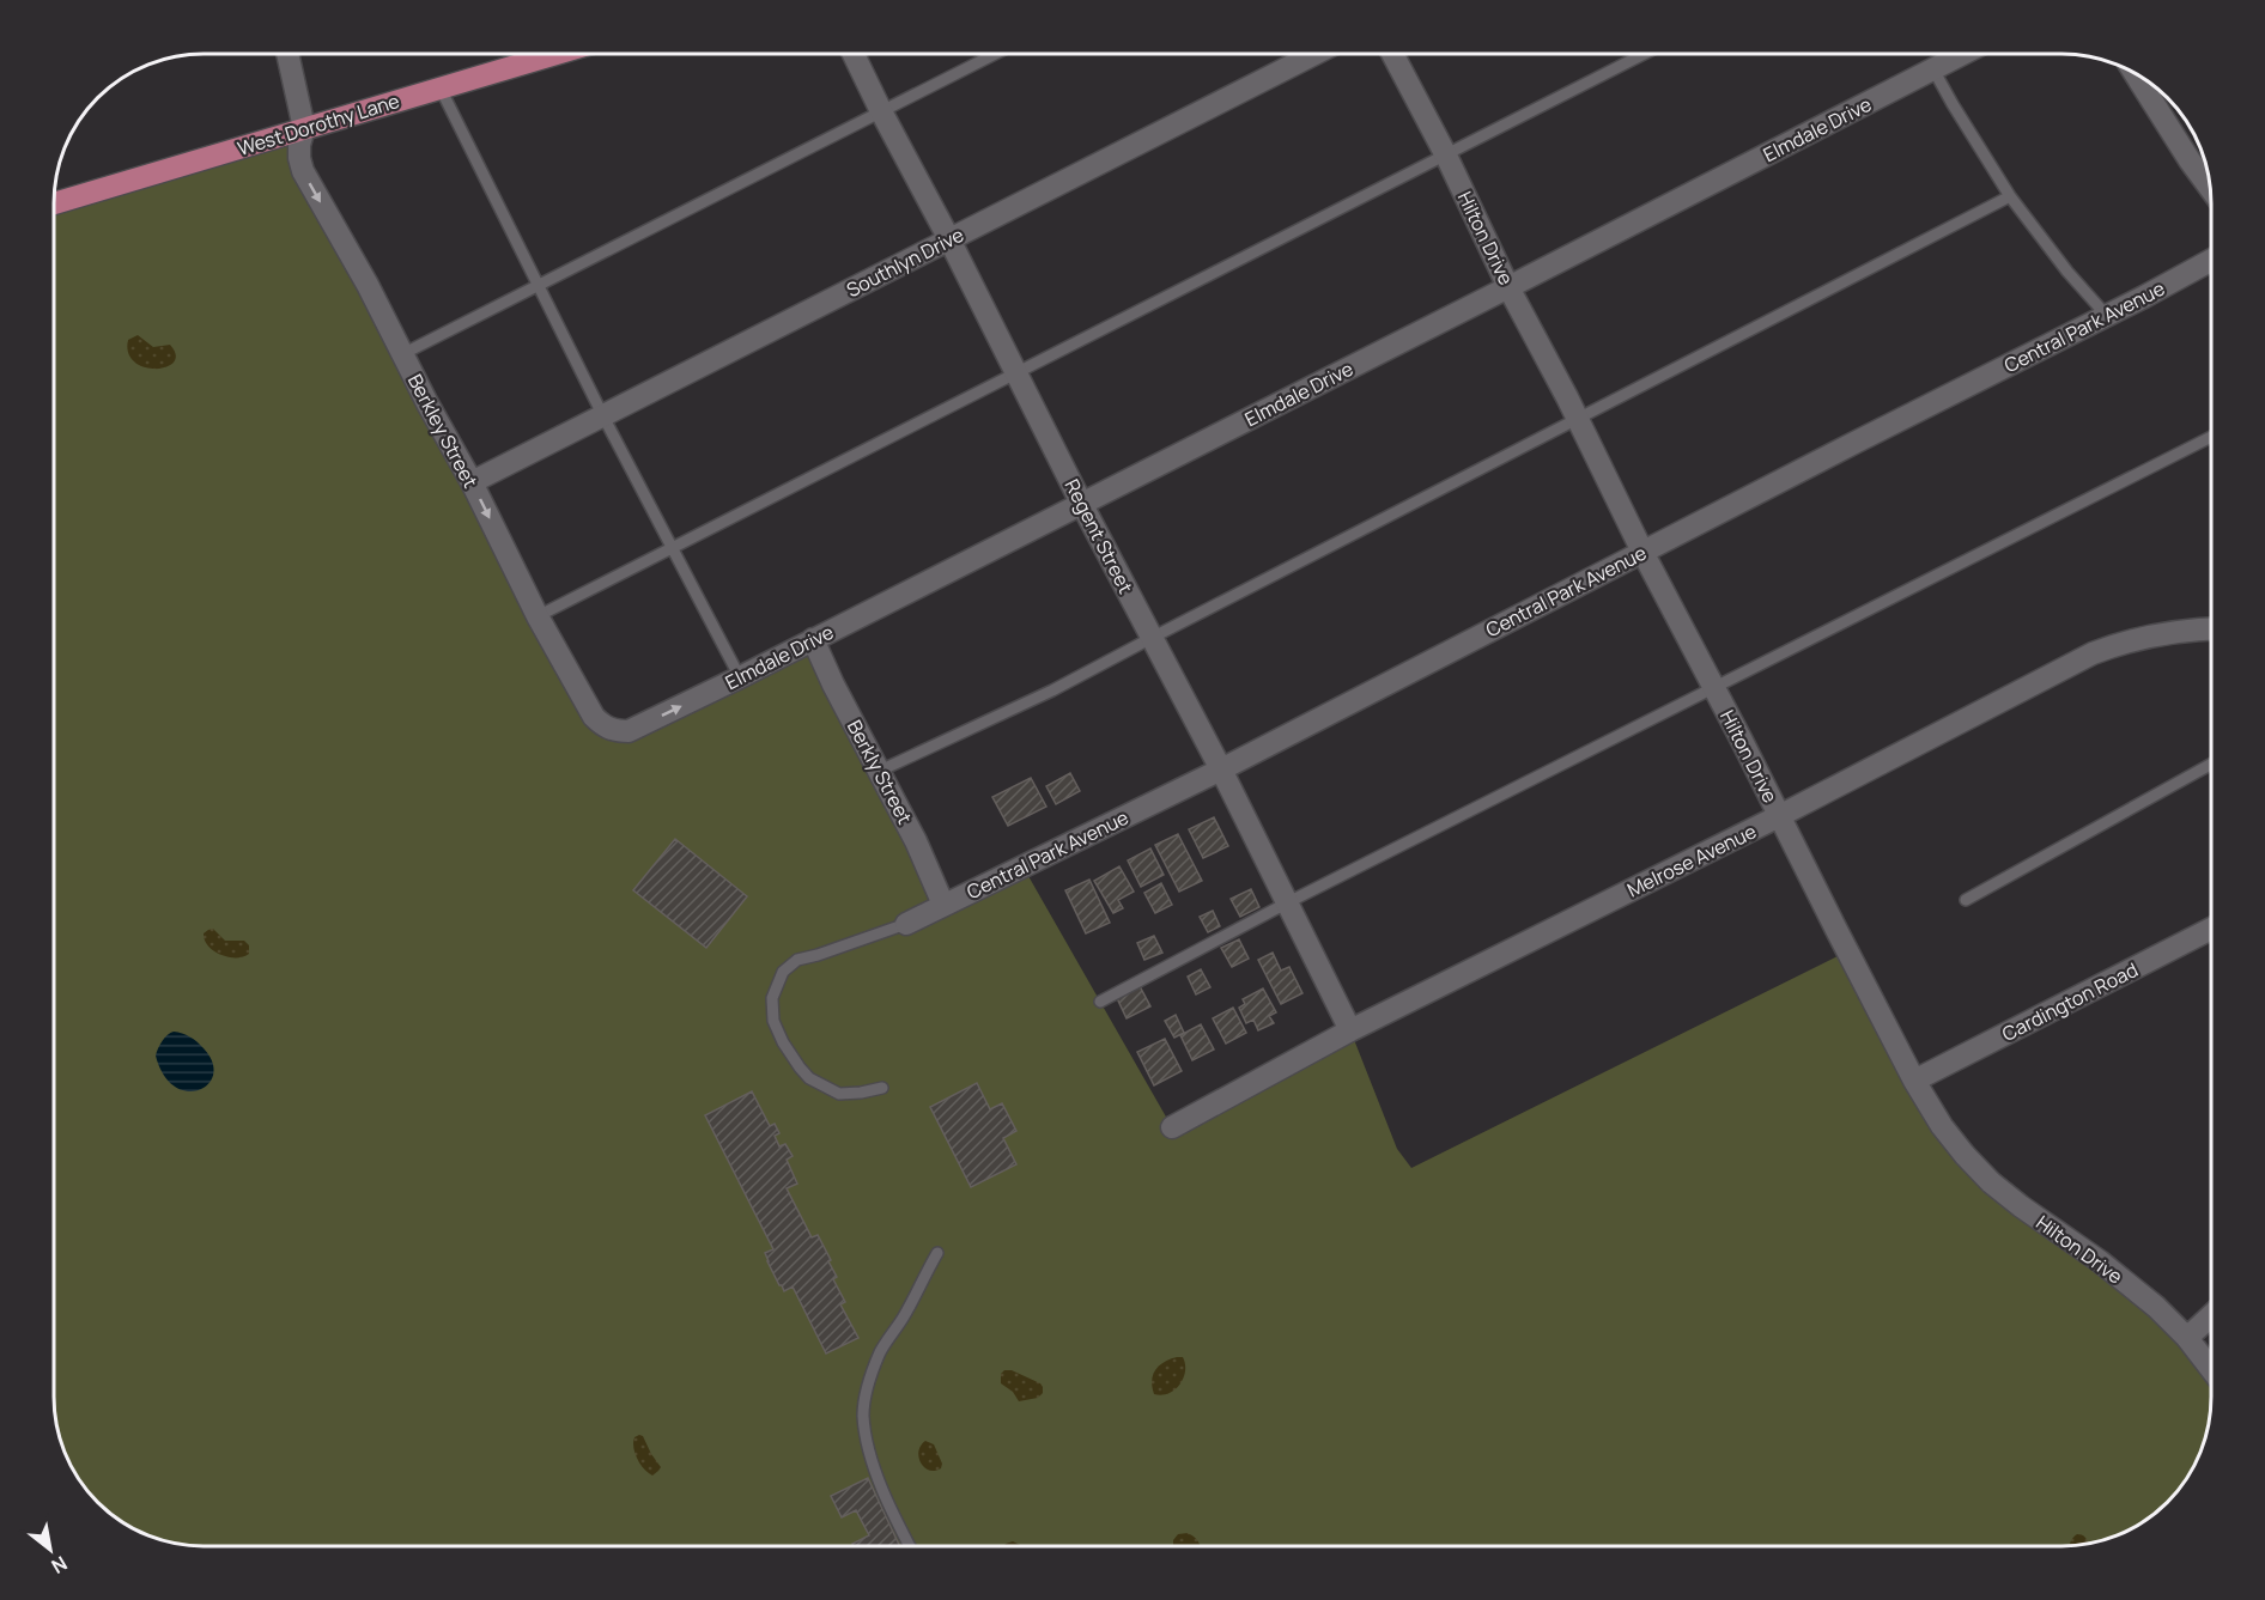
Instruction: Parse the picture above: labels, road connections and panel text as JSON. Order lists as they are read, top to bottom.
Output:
{
  "streets": {
    "main road": ["West Dorothy Lane"],
    "street": [
      "Elmdale Drive",
      "Hilton Drive",
      "Southlyn Drive",
      "Central Park Avenue",
      "Berkley Street",
      "Regent Street",
      "Berkly Street",
      "Melrose Avenue",
      "Cardington Road"
    ]
  },
  "crossings": [
    ["West Dorothy Lane", "Berkley Street"],
    ["Elmdale Drive", "Hilton Drive"],
    ["Elmdale Drive", "Berkley Street"],
    ["Elmdale Drive", "Regent Street"],
    ["Elmdale Drive", "Berkly Street"],
    ["Hilton Drive", "Central Park Avenue"],
    ["Hilton Drive", "Melrose Avenue"],
    ["Hilton Drive", "Cardington Road"],
    ["Southlyn Drive", "Berkley Street"],
    ["Southlyn Drive", "Regent Street"],
    ["Central Park Avenue", "Regent Street"],
    ["Central Park Avenue", "Berkly Street"],
    ["Regent Street", "Melrose Avenue"]
  ],
  "one_way": ["Berkley Street"],
  "north": "bottom right"
}
